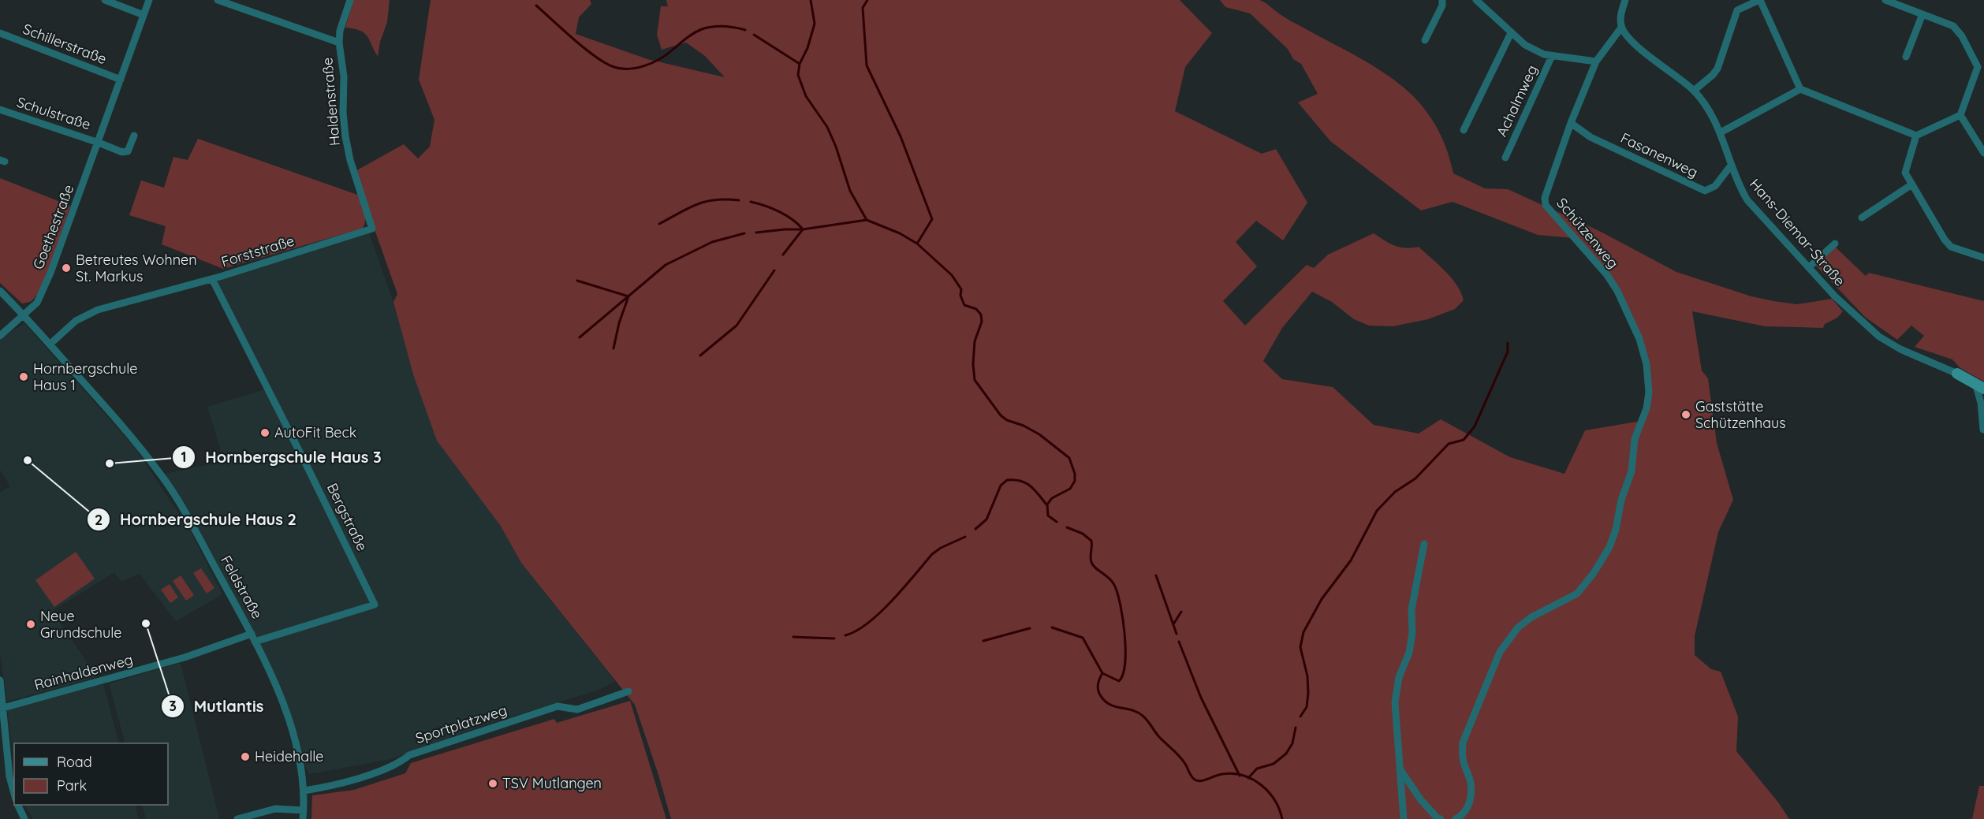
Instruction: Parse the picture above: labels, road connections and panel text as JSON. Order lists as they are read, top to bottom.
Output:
{
  "streets": {
    "street": [
      "Schillerstraße",
      "Achalmweg",
      "Haldenstraße",
      "Schulstraße",
      "Fasanenweg",
      "Goethestraße",
      "Hans-Diemar-Straße",
      "Schützenweg",
      "Forststraße",
      "Bergstraße",
      "Feldstraße",
      "Rainhaldenweg",
      "Sportplatzweg"
    ]
  },
  "crossings": [
    ["Schillerstraße", "Goethestraße"],
    ["Achalmweg", "Schützenweg"],
    ["Haldenstraße", "Forststraße"],
    ["Schulstraße", "Goethestraße"],
    ["Fasanenweg", "Hans-Diemar-Straße"],
    ["Fasanenweg", "Schützenweg"],
    ["Goethestraße", "Feldstraße"],
    ["Hans-Diemar-Straße", "Schützenweg"],
    ["Forststraße", "Bergstraße"],
    ["Forststraße", "Feldstraße"],
    ["Bergstraße", "Feldstraße"],
    ["Feldstraße", "Rainhaldenweg"],
    ["Feldstraße", "Sportplatzweg"]
  ],
  "places": [
    "Betreutes Wohnen St. Markus",
    "Hornbergschule Haus 1",
    "Gaststätte Schützenhaus",
    "AutoFit Beck",
    "Hornbergschule Haus 2",
    "Hornbergschule Haus 3",
    "Mutlantis",
    "Neue Grundschule",
    "Heidehalle",
    "TSV Mutlangen"
  ],
  "legend": ["Road", "Park"]
}
